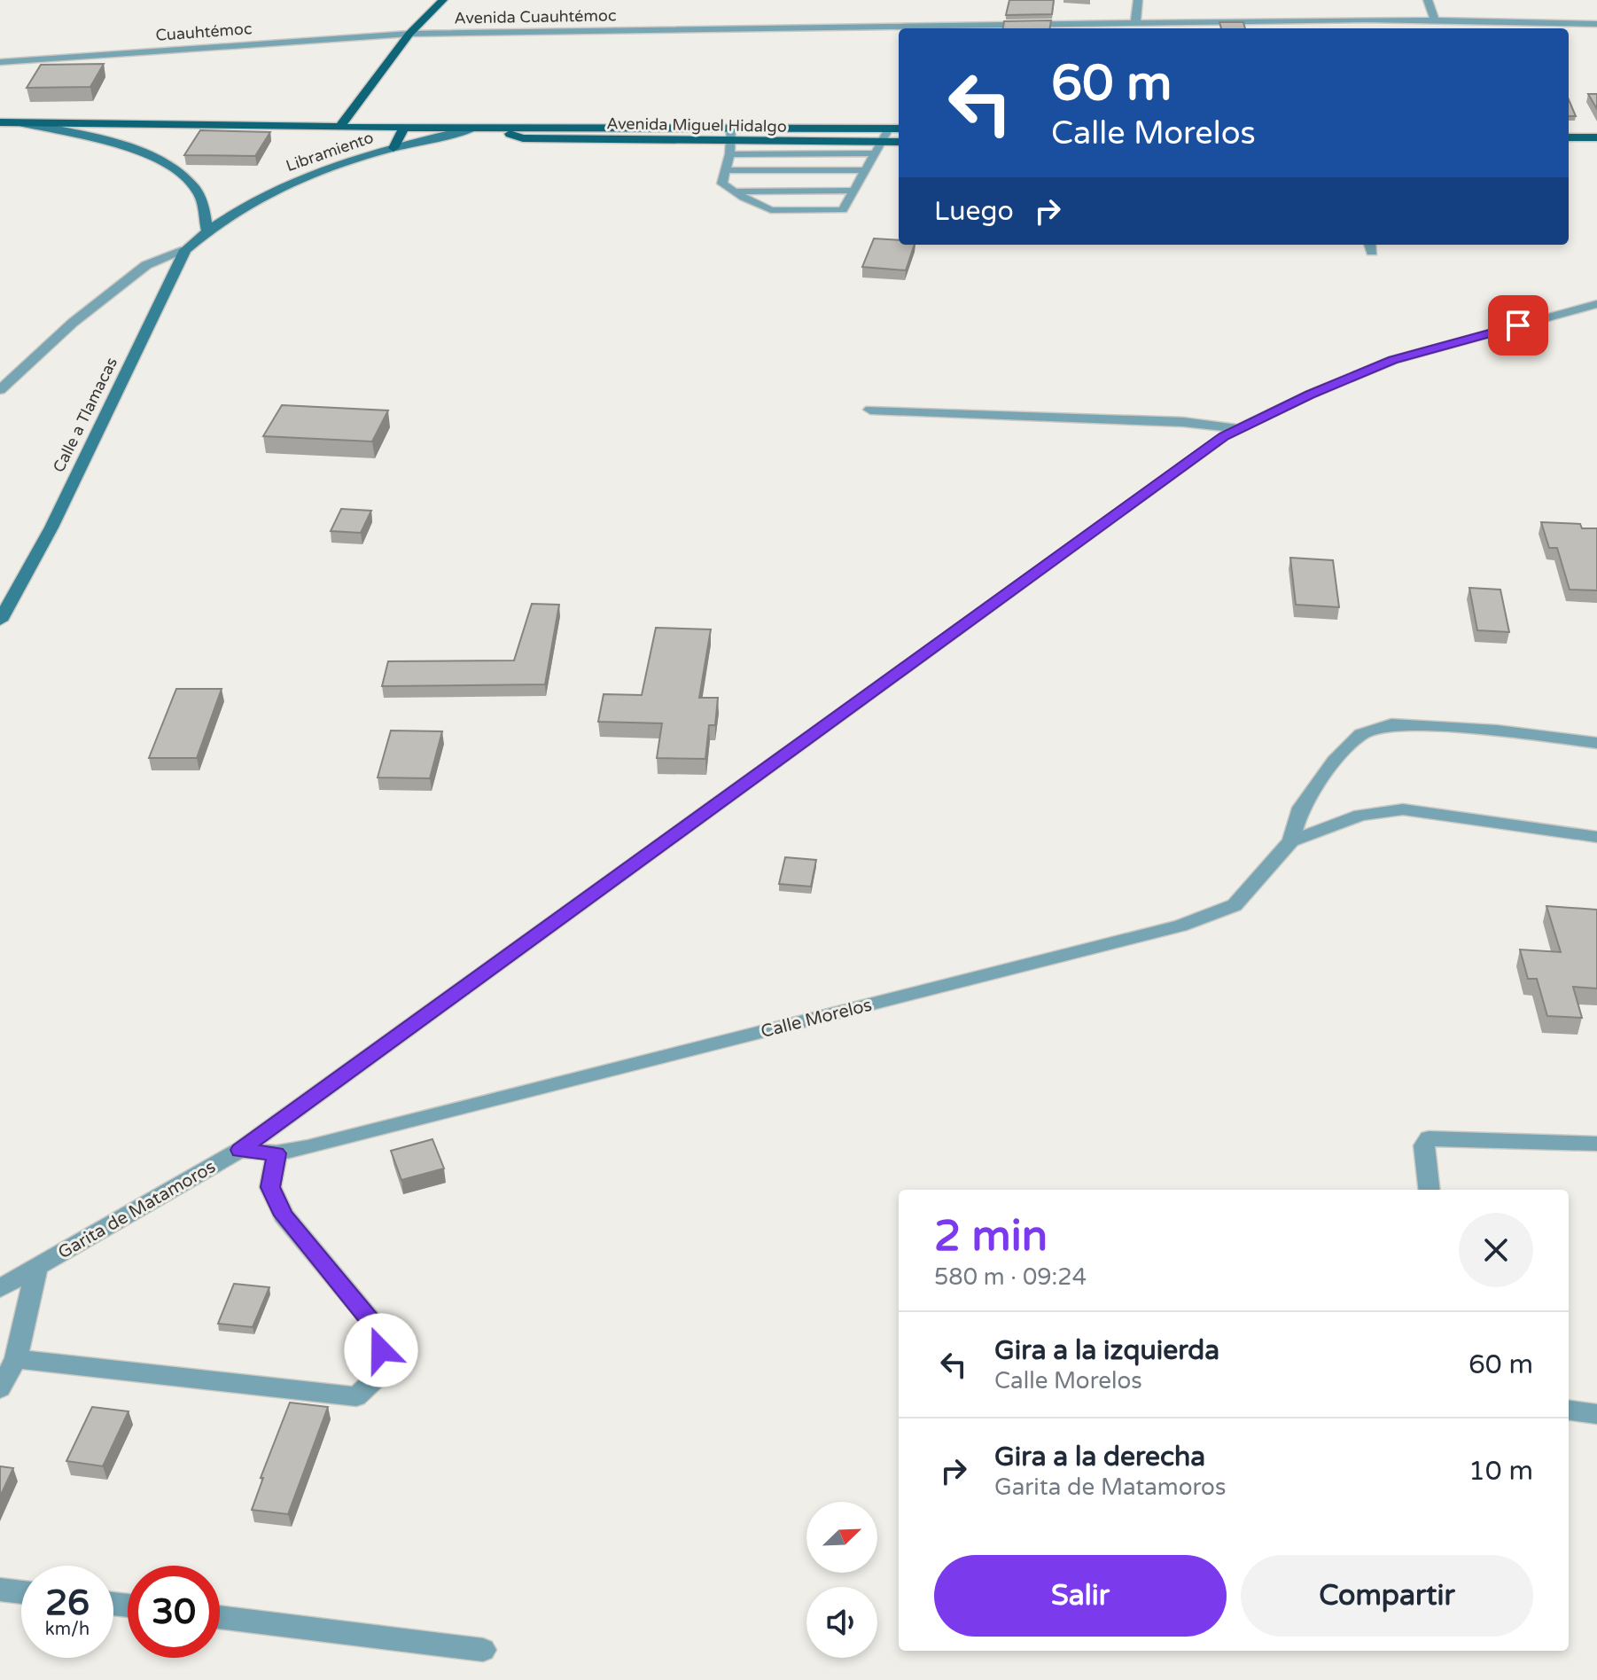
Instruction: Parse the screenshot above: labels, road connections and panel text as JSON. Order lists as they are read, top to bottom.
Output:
{
  "streets": {
    "main road": ["Avenida Miguel Hidalgo", "Libramiento", "Calle a Tlamacas"],
    "street": [
      "Avenida Cuauhtémoc",
      "Cuauhtémoc",
      "Calle Morelos",
      "Garita de Matamoros"
    ]
  },
  "crossings": [
    ["Avenida Cuauhtémoc", "Cuauhtémoc"],
    ["Avenida Miguel Hidalgo", "Libramiento"],
    ["Libramiento", "Calle a Tlamacas"],
    ["Calle Morelos", "Garita de Matamoros"]
  ],
  "north": "top right",
  "page": {
    "turn": ["60 m", "Calle Morelos"],
    "then": "Luego",
    "heading": ["2 min", "580 m · 09:24"],
    "list": [
      {
        "name": "Gira a la izquierda",
        "note": "Calle Morelos",
        "value": "60 m"
      },
      {
        "name": "Gira a la derecha",
        "note": "Garita de Matamoros",
        "value": "10 m"
      }
    ],
    "buttons": ["Salir", "Compartir"],
    "speed": "26 km/h",
    "limit": "30"
  }
}
